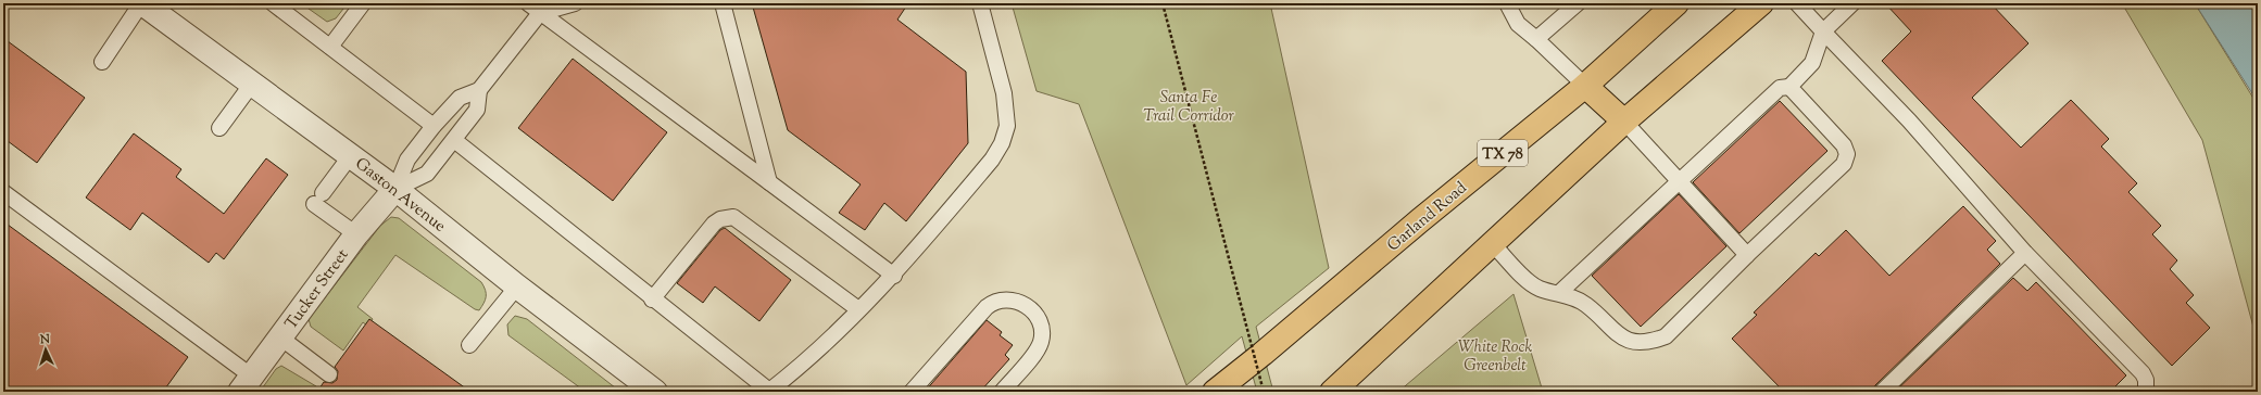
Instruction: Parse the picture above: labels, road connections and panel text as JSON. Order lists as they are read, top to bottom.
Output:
{
  "streets": {
    "main road": ["TX 78", "Garland Road"],
    "street": ["Gaston Avenue", "Tucker Street"]
  },
  "crossings": [
    ["Gaston Avenue", "Tucker Street"]
  ],
  "parks": ["Santa Fe Trail Corridor", "White Rock Greenbelt"],
  "north": "top"
}
